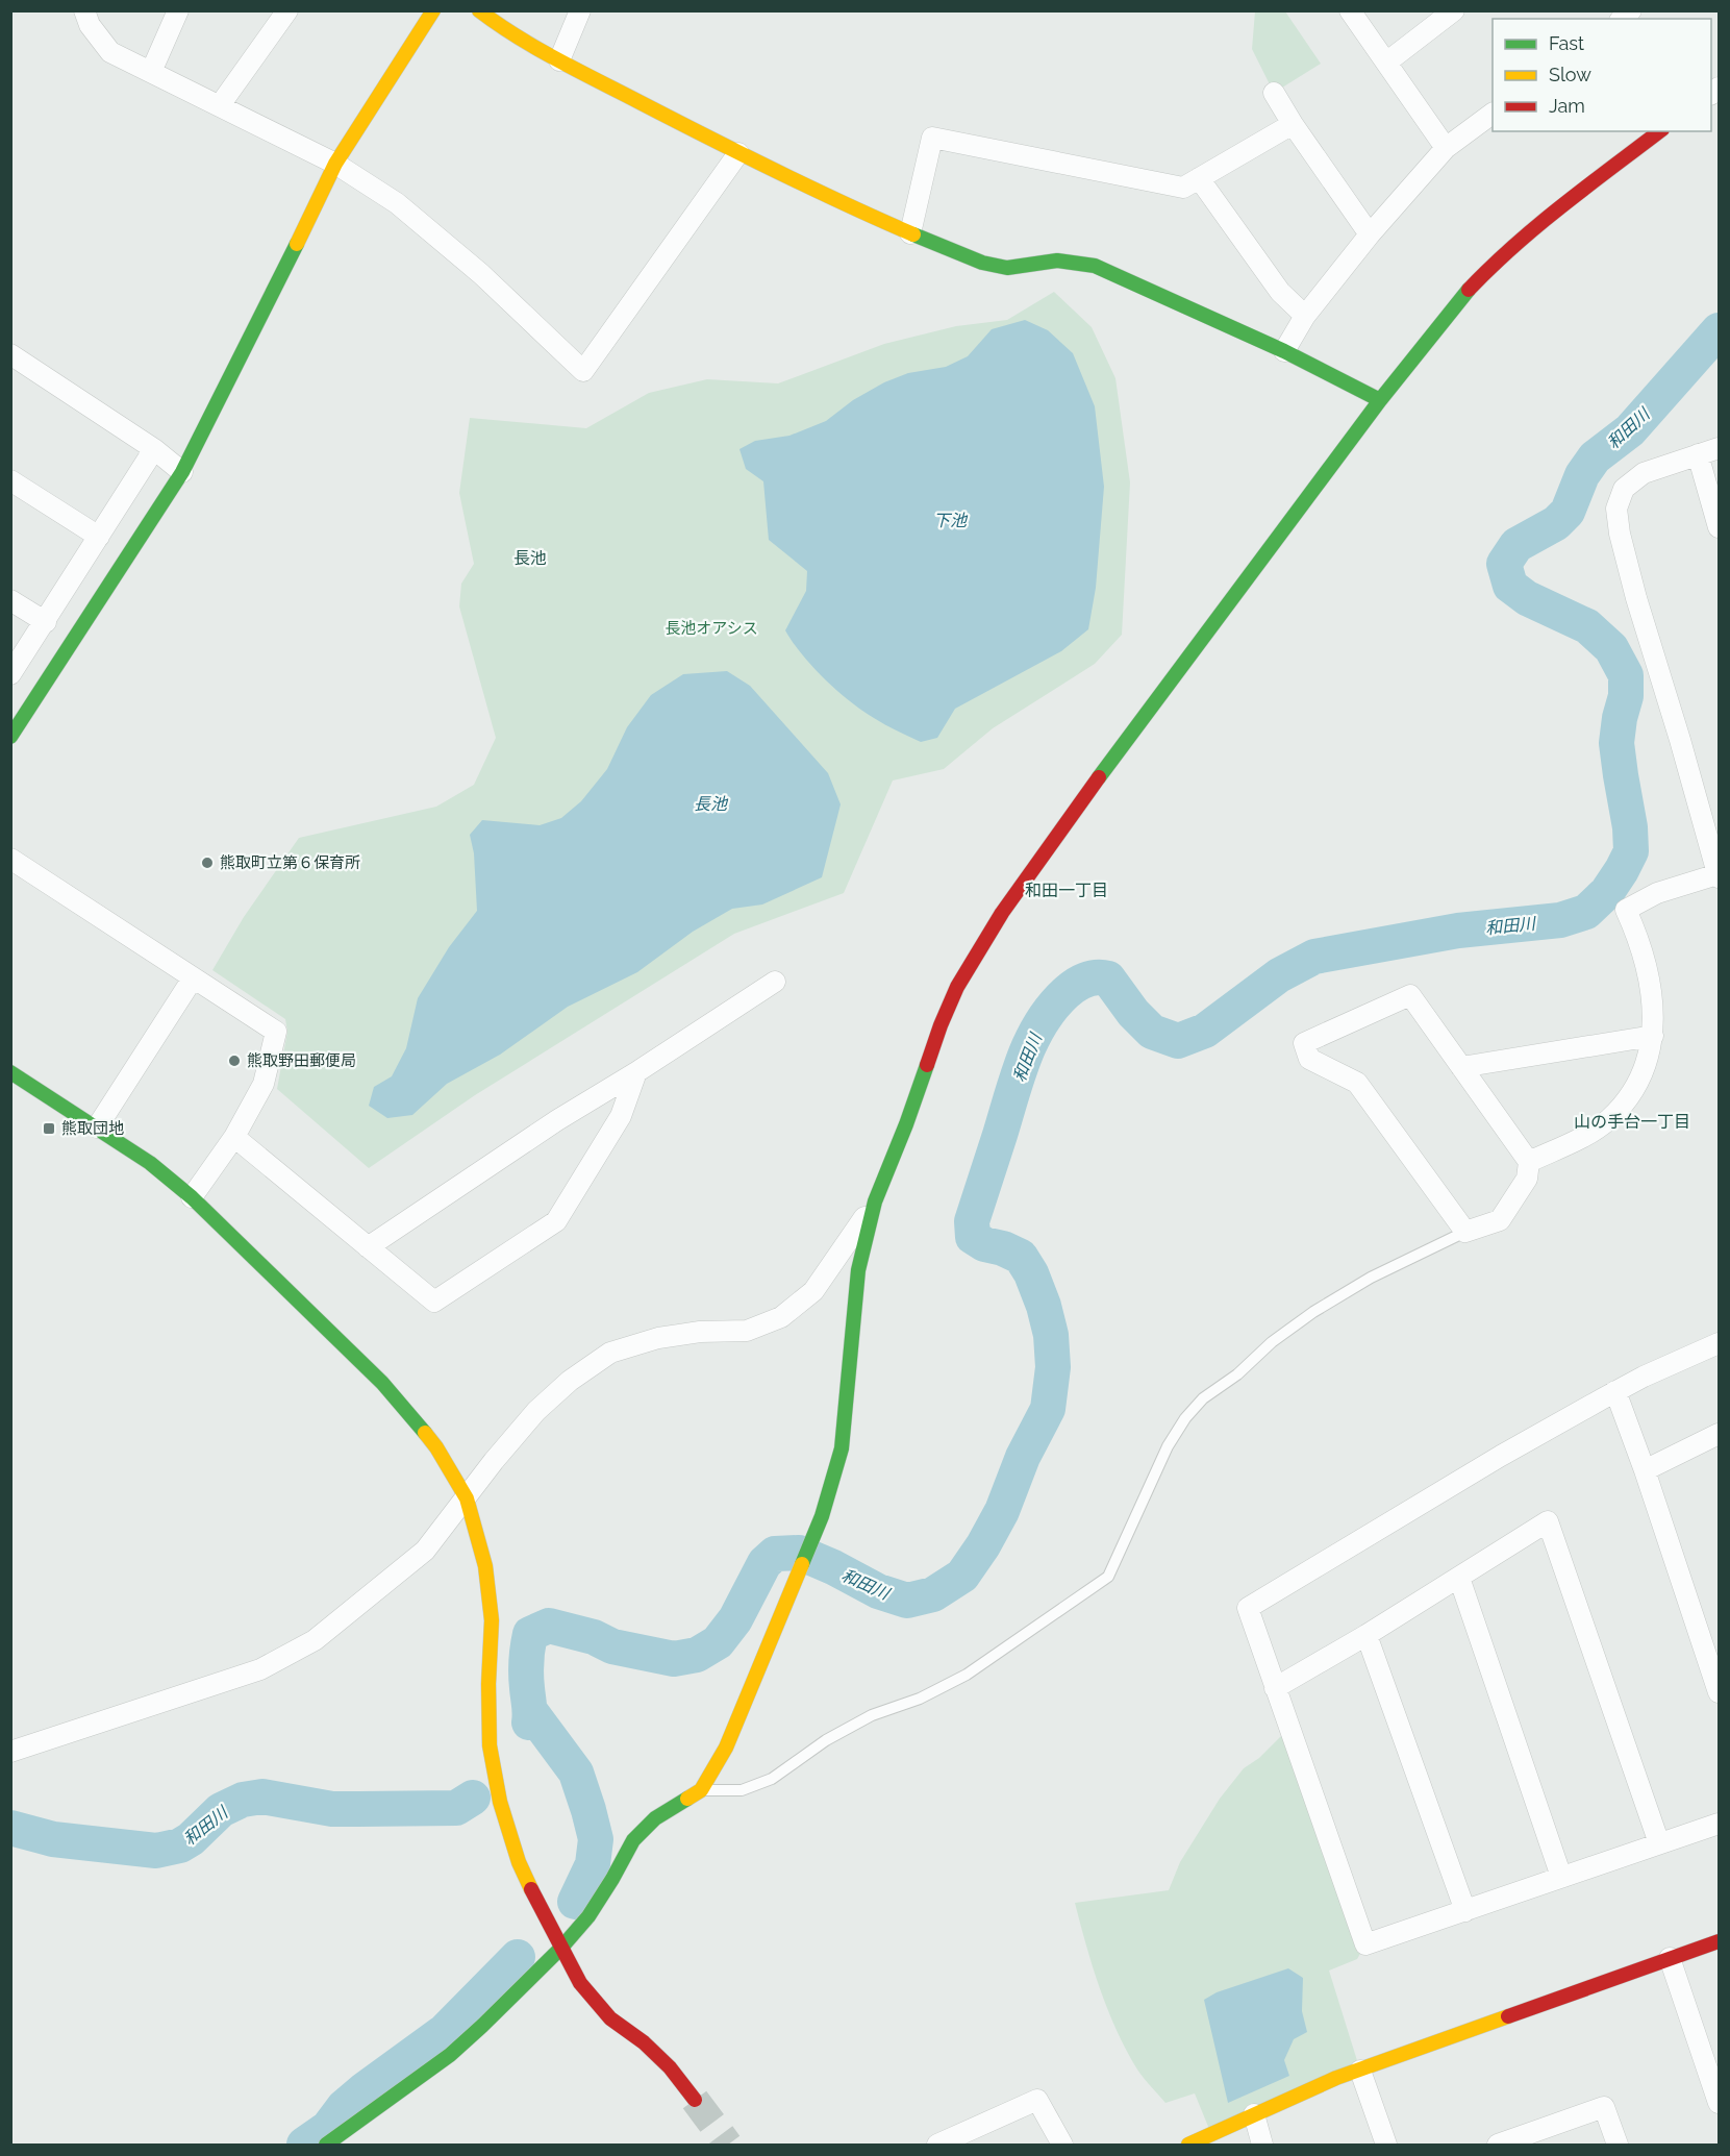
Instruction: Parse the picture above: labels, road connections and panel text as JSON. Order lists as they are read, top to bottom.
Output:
{
  "districts": ["長池", "和田一丁目", "山の手台一丁目"],
  "water": ["和田川", "下池", "長池"],
  "parks": ["長池オアシス"],
  "places": {
    "other": ["熊取町立第６保育所", "熊取野田郵便局"],
    "transit": ["熊取団地"]
  },
  "legend": ["Fast", "Slow", "Jam"]
}
